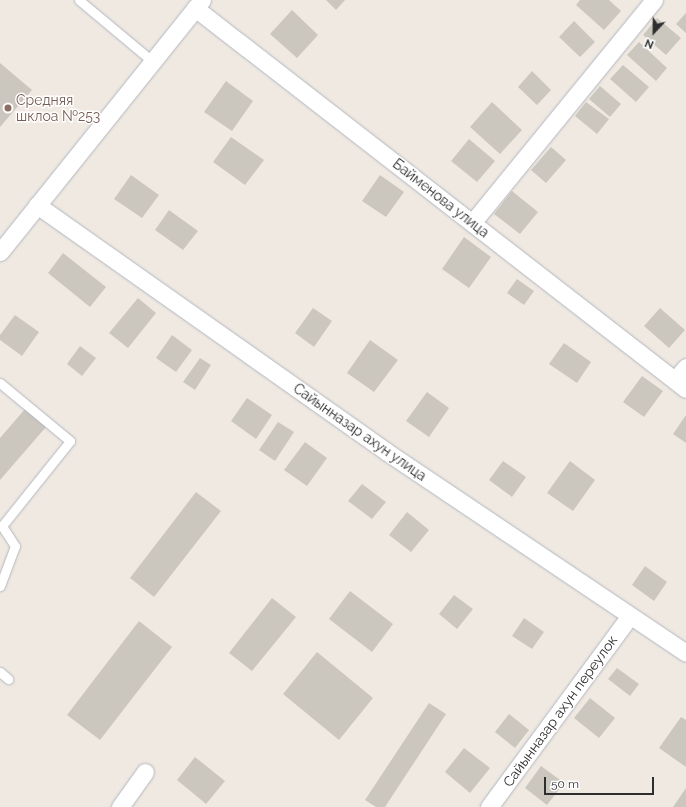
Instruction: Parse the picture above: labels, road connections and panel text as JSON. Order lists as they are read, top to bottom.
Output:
{
  "streets": {
    "street": ["Байменова улица", "Сайынназар ахун улица", "Сайынназар ахун переулок"]
  },
  "crossings": [
    ["Сайынназар ахун улица", "Сайынназар ахун переулок"]
  ],
  "places": ["Средняя шклоа №253"],
  "scale_bar": "50 m",
  "north": "bottom"
}
